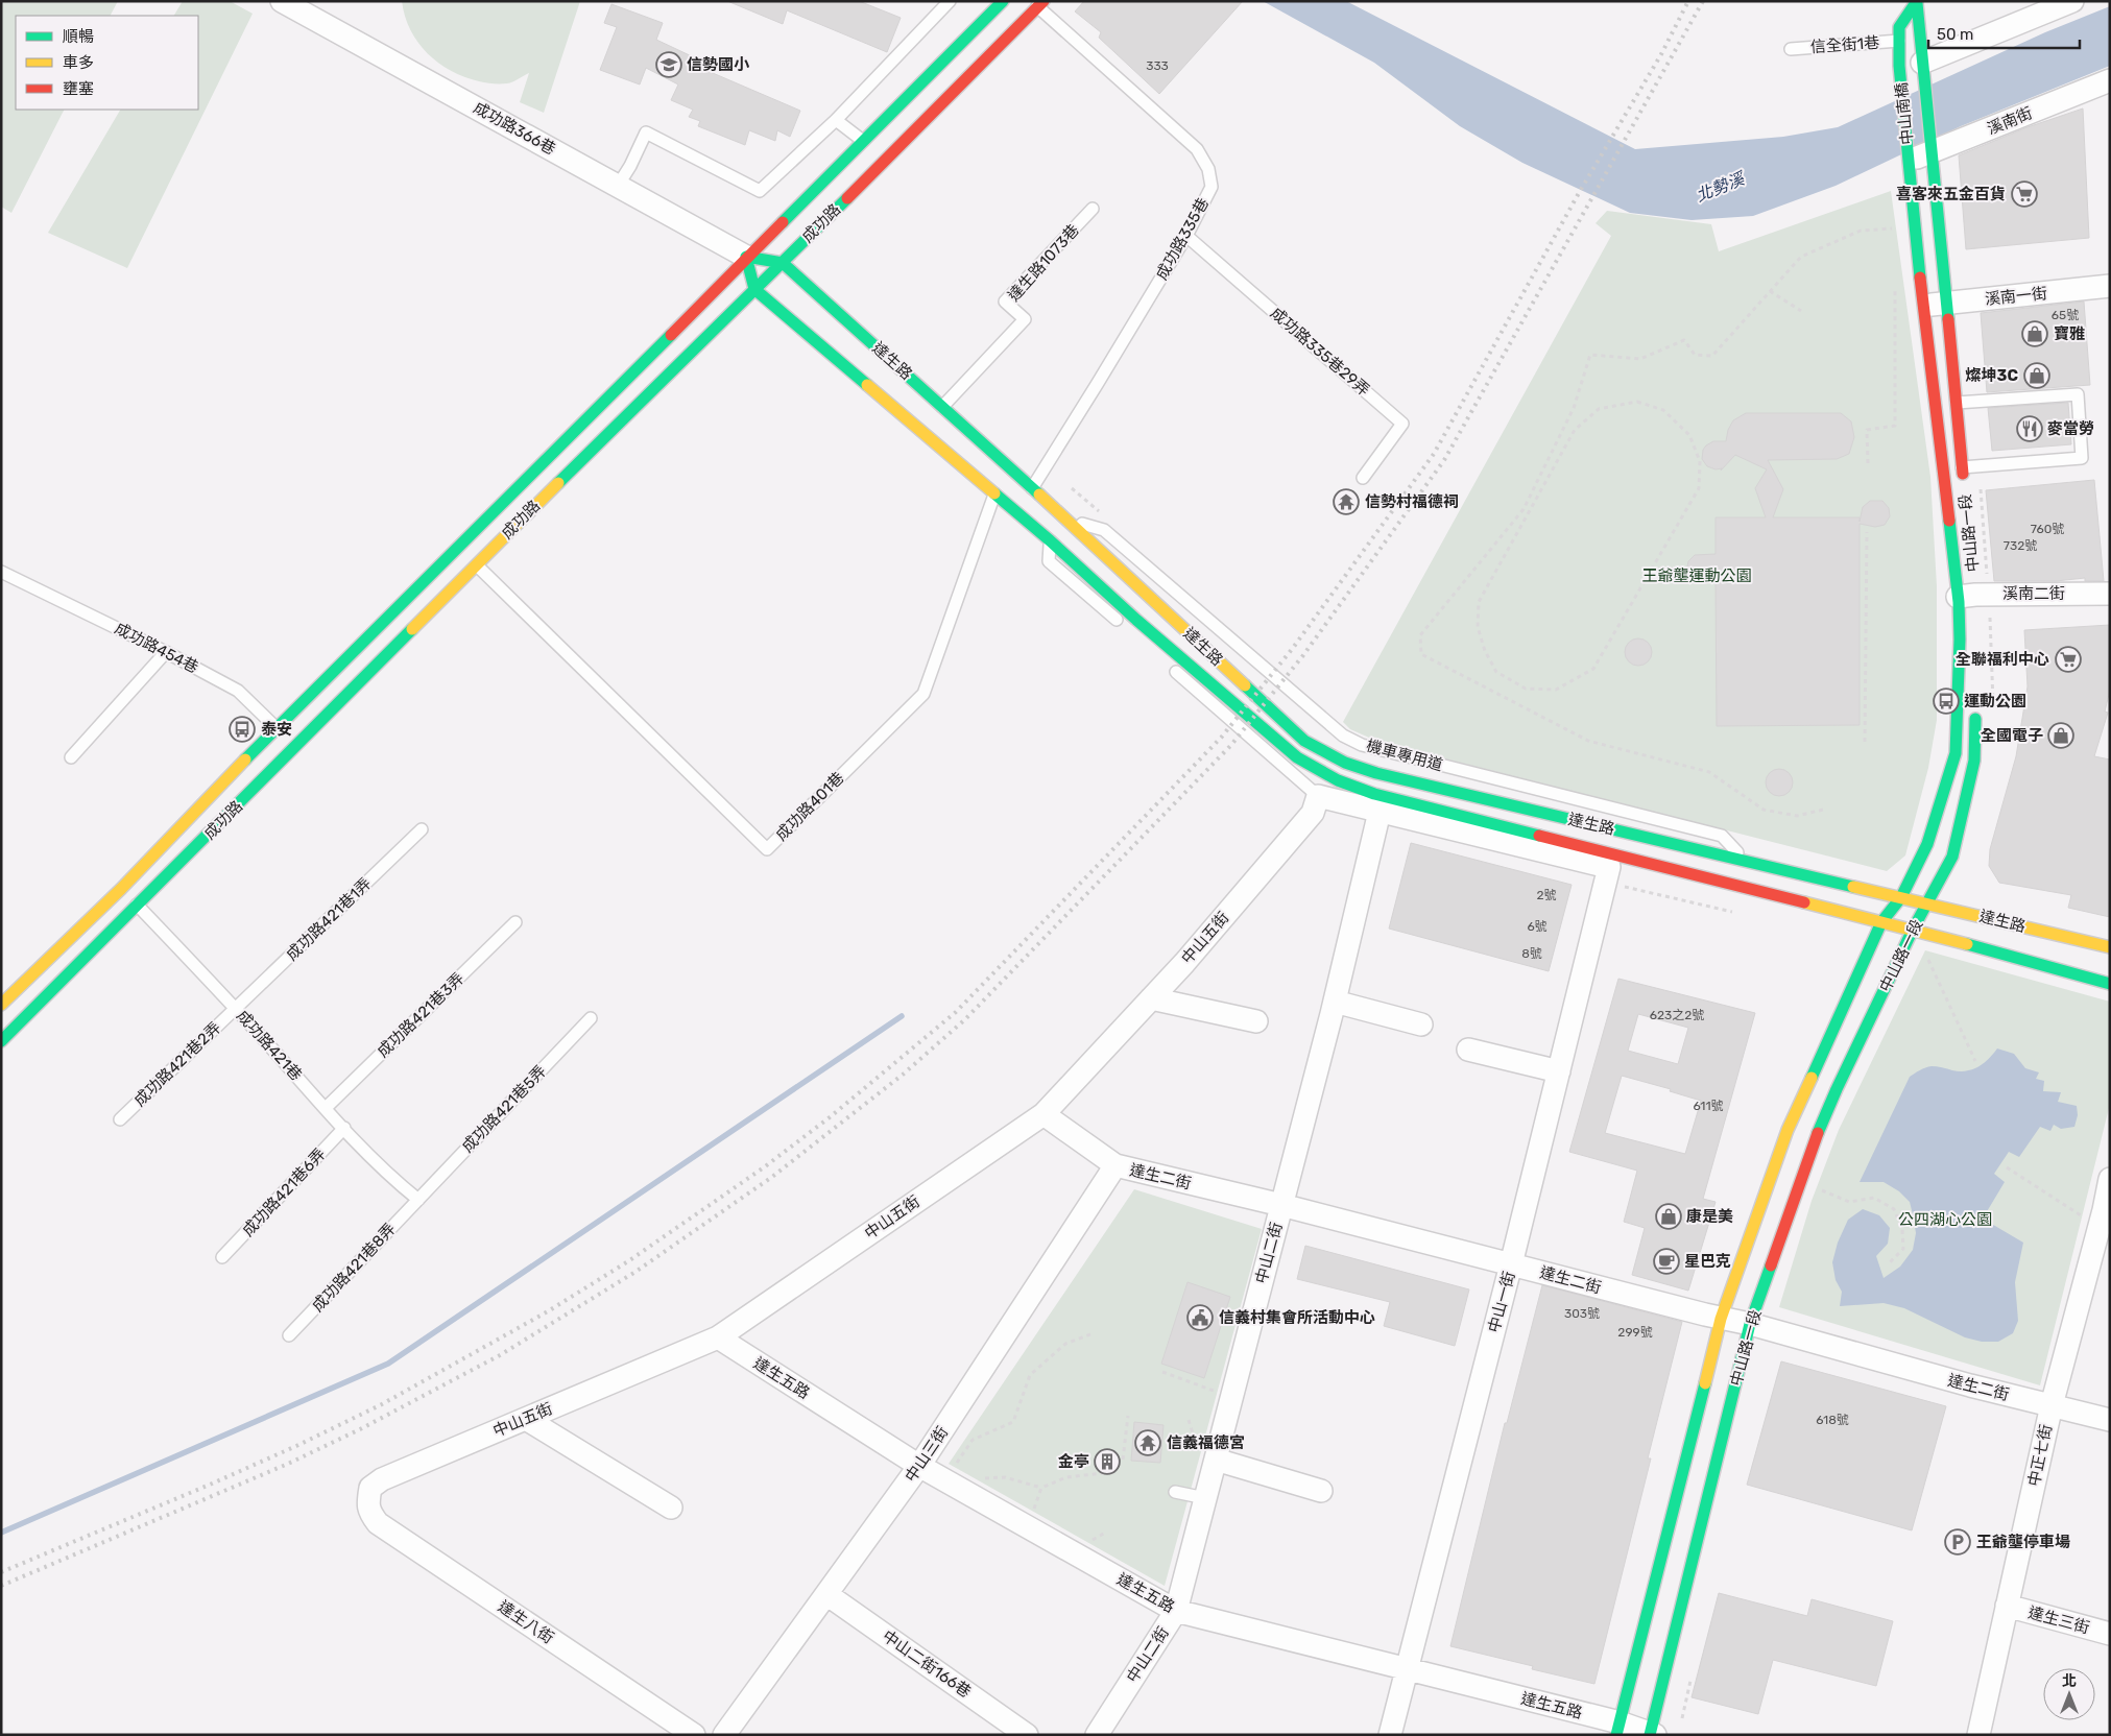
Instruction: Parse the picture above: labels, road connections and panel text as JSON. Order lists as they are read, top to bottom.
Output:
{
  "streets": {
    "street": [
      "中山南橋",
      "溪南街",
      "成功路366巷",
      "成功路",
      "溪南一街",
      "達生路",
      "中山路一段",
      "溪南二街",
      "中山五街",
      "達生二街",
      "中山二街",
      "中山一街",
      "達生五路",
      "中山三街",
      "中正七街",
      "達生三街",
      "達生八街",
      "中山二街166巷"
    ],
    "lane": [
      "信全街1巷",
      "成功路335巷",
      "達生路1073巷",
      "成功路335巷29弄",
      "成功路454巷",
      "機車專用道",
      "成功路401巷",
      "成功路421巷1弄",
      "成功路421巷3弄",
      "成功路421巷",
      "成功路421巷2弄",
      "成功路421巷5弄",
      "成功路421巷6弄",
      "成功路421巷8弄"
    ]
  },
  "crossings": [
    ["信全街1巷", "中山南橋"],
    ["中山南橋", "溪南街"],
    ["中山南橋", "中山路一段"],
    ["溪南街", "中山路一段"],
    ["成功路366巷", "成功路"],
    ["成功路", "成功路335巷"],
    ["成功路", "達生路"],
    ["成功路", "成功路454巷"],
    ["成功路", "成功路401巷"],
    ["成功路", "成功路421巷"],
    ["成功路335巷", "成功路335巷29弄"],
    ["成功路335巷", "達生路"],
    ["達生路1073巷", "達生路"],
    ["溪南一街", "中山路一段"],
    ["達生路", "中山路一段"],
    ["達生路", "機車專用道"],
    ["達生路", "成功路401巷"],
    ["達生路", "中山五街"],
    ["達生路", "中山二街"],
    ["達生路", "中山一街"],
    ["中山路一段", "溪南二街"],
    ["中山路一段", "達生二街"],
    ["中山路一段", "達生五路"],
    ["成功路421巷1弄", "成功路421巷"],
    ["成功路421巷1弄", "成功路421巷2弄"],
    ["中山五街", "達生二街"],
    ["中山五街", "達生五路"],
    ["中山五街", "達生八街"],
    ["成功路421巷3弄", "成功路421巷"],
    ["成功路421巷", "成功路421巷2弄"],
    ["成功路421巷", "成功路421巷5弄"],
    ["成功路421巷", "成功路421巷6弄"],
    ["成功路421巷", "成功路421巷8弄"],
    ["成功路421巷5弄", "成功路421巷8弄"],
    ["達生二街", "中山二街"],
    ["達生二街", "中山一街"],
    ["達生二街", "中山三街"],
    ["達生二街", "中正七街"],
    ["中山二街", "達生五路"],
    ["中山一街", "達生五路"],
    ["達生五路", "中山三街"],
    ["中山三街", "中山二街166巷"],
    ["中正七街", "達生三街"]
  ],
  "water": ["北勢溪"],
  "parks": ["王爺壟運動公園", "公四湖心公園"],
  "places": {
    "school or university": ["信勢國小"],
    "supermarket": ["喜客來五金百貨", "全聯福利中心"],
    "shop": [
      "寶雅",
      "燦坤3C",
      "全國電子",
      "康是美"
    ],
    "restaurant": ["麥當勞"],
    "temple": ["信勢村福德祠", "信義福德宮"],
    "bus stop": ["運動公園", "泰安"],
    "cafe": ["星巴克"],
    "public building": ["信義村集會所活動中心"],
    "building": ["金亭"],
    "parking": ["王爺壟停車場"]
  },
  "house_numbers": [
    "333",
    "65號",
    "760號",
    "732號",
    "2號",
    "6號",
    "8號",
    "623之2號",
    "611號",
    "303號",
    "299號",
    "618號"
  ],
  "legend": ["順暢", "車多", "壅塞"],
  "scale_bar": "50 m",
  "north": "top"
}
